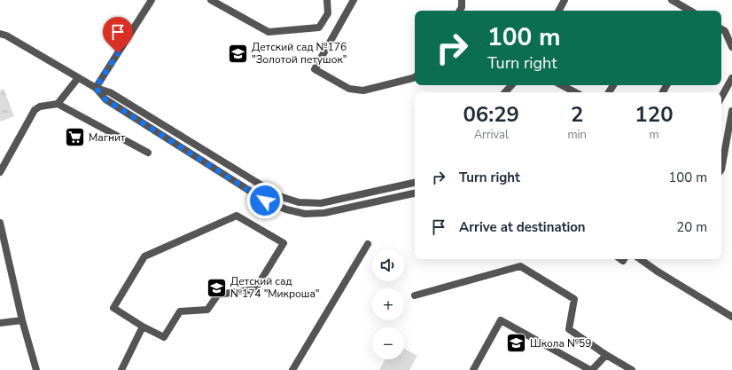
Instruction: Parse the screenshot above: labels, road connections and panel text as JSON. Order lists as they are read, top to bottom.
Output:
{
  "places": {
    "school or university": ["Детский сад №176 \"Золотой петушок\"", "Детский сад №174 \"Микроша\"", "Школа №59"],
    "supermarket": ["Магнит"]
  },
  "page": {
    "turn": ["100 m", "Turn right"],
    "eta": [
      "06:29",
      "Arrival",
      "2",
      "min",
      "120",
      "m"
    ],
    "list": [
      {
        "name": "Turn right",
        "value": "100 m"
      },
      {
        "name": "Arrive at destination",
        "value": "20 m"
      }
    ],
    "map_buttons": ["+", "−"]
  }
}
